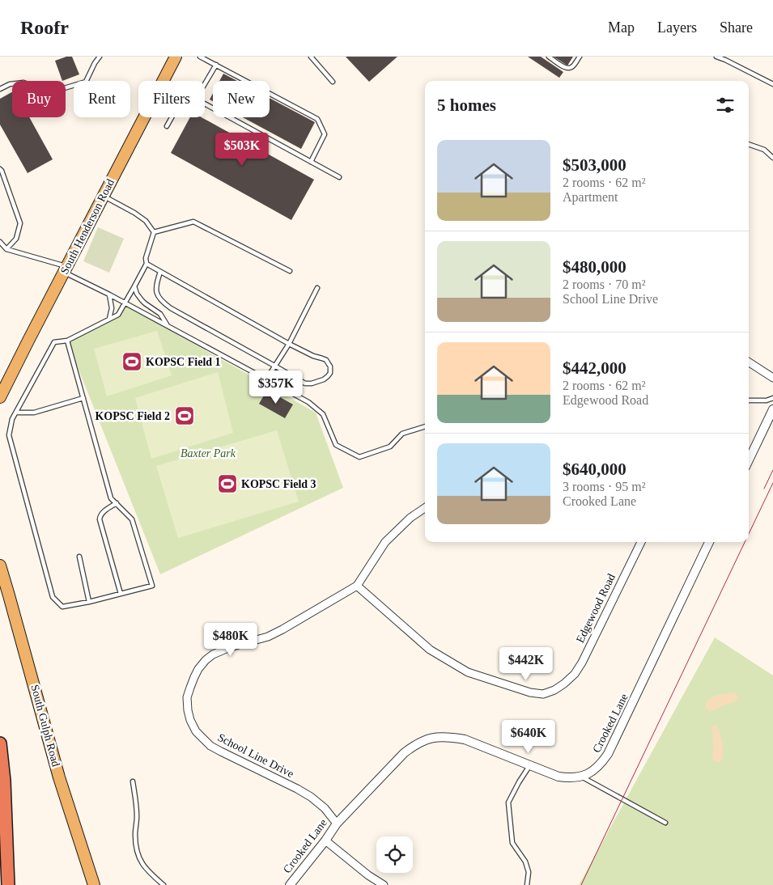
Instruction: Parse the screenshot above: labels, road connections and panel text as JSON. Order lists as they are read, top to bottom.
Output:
{
  "streets": {
    "main road": ["South Henderson Road", "South Gulph Road"],
    "street": ["Edgewood Road", "Crooked Lane", "School Line Drive"]
  },
  "crossings": [
    ["Edgewood Road", "School Line Drive"],
    ["Crooked Lane", "School Line Drive"]
  ],
  "parks": ["Baxter Park"],
  "places": {
    "sports": ["KOPSC Field 1", "KOPSC Field 2", "KOPSC Field 3"]
  },
  "page": {
    "header": "Roofr",
    "nav": ["Map", "Layers", "Share"],
    "chip": [
      "Buy",
      "Rent",
      "Filters",
      "New"
    ],
    "heading": "5 homes",
    "list": [
      {
        "name": "$503,000",
        "note": "2 rooms · 62 m² · Apartment"
      },
      {
        "name": "$480,000",
        "note": "2 rooms · 70 m² · School Line Drive"
      },
      {
        "name": "$442,000",
        "note": "2 rooms · 62 m² · Edgewood Road"
      },
      {
        "name": "$640,000",
        "note": "3 rooms · 95 m² · Crooked Lane"
      }
    ],
    "price": [
      "$503K",
      "$357K",
      "$480K",
      "$442K",
      "$640K"
    ]
  }
}
